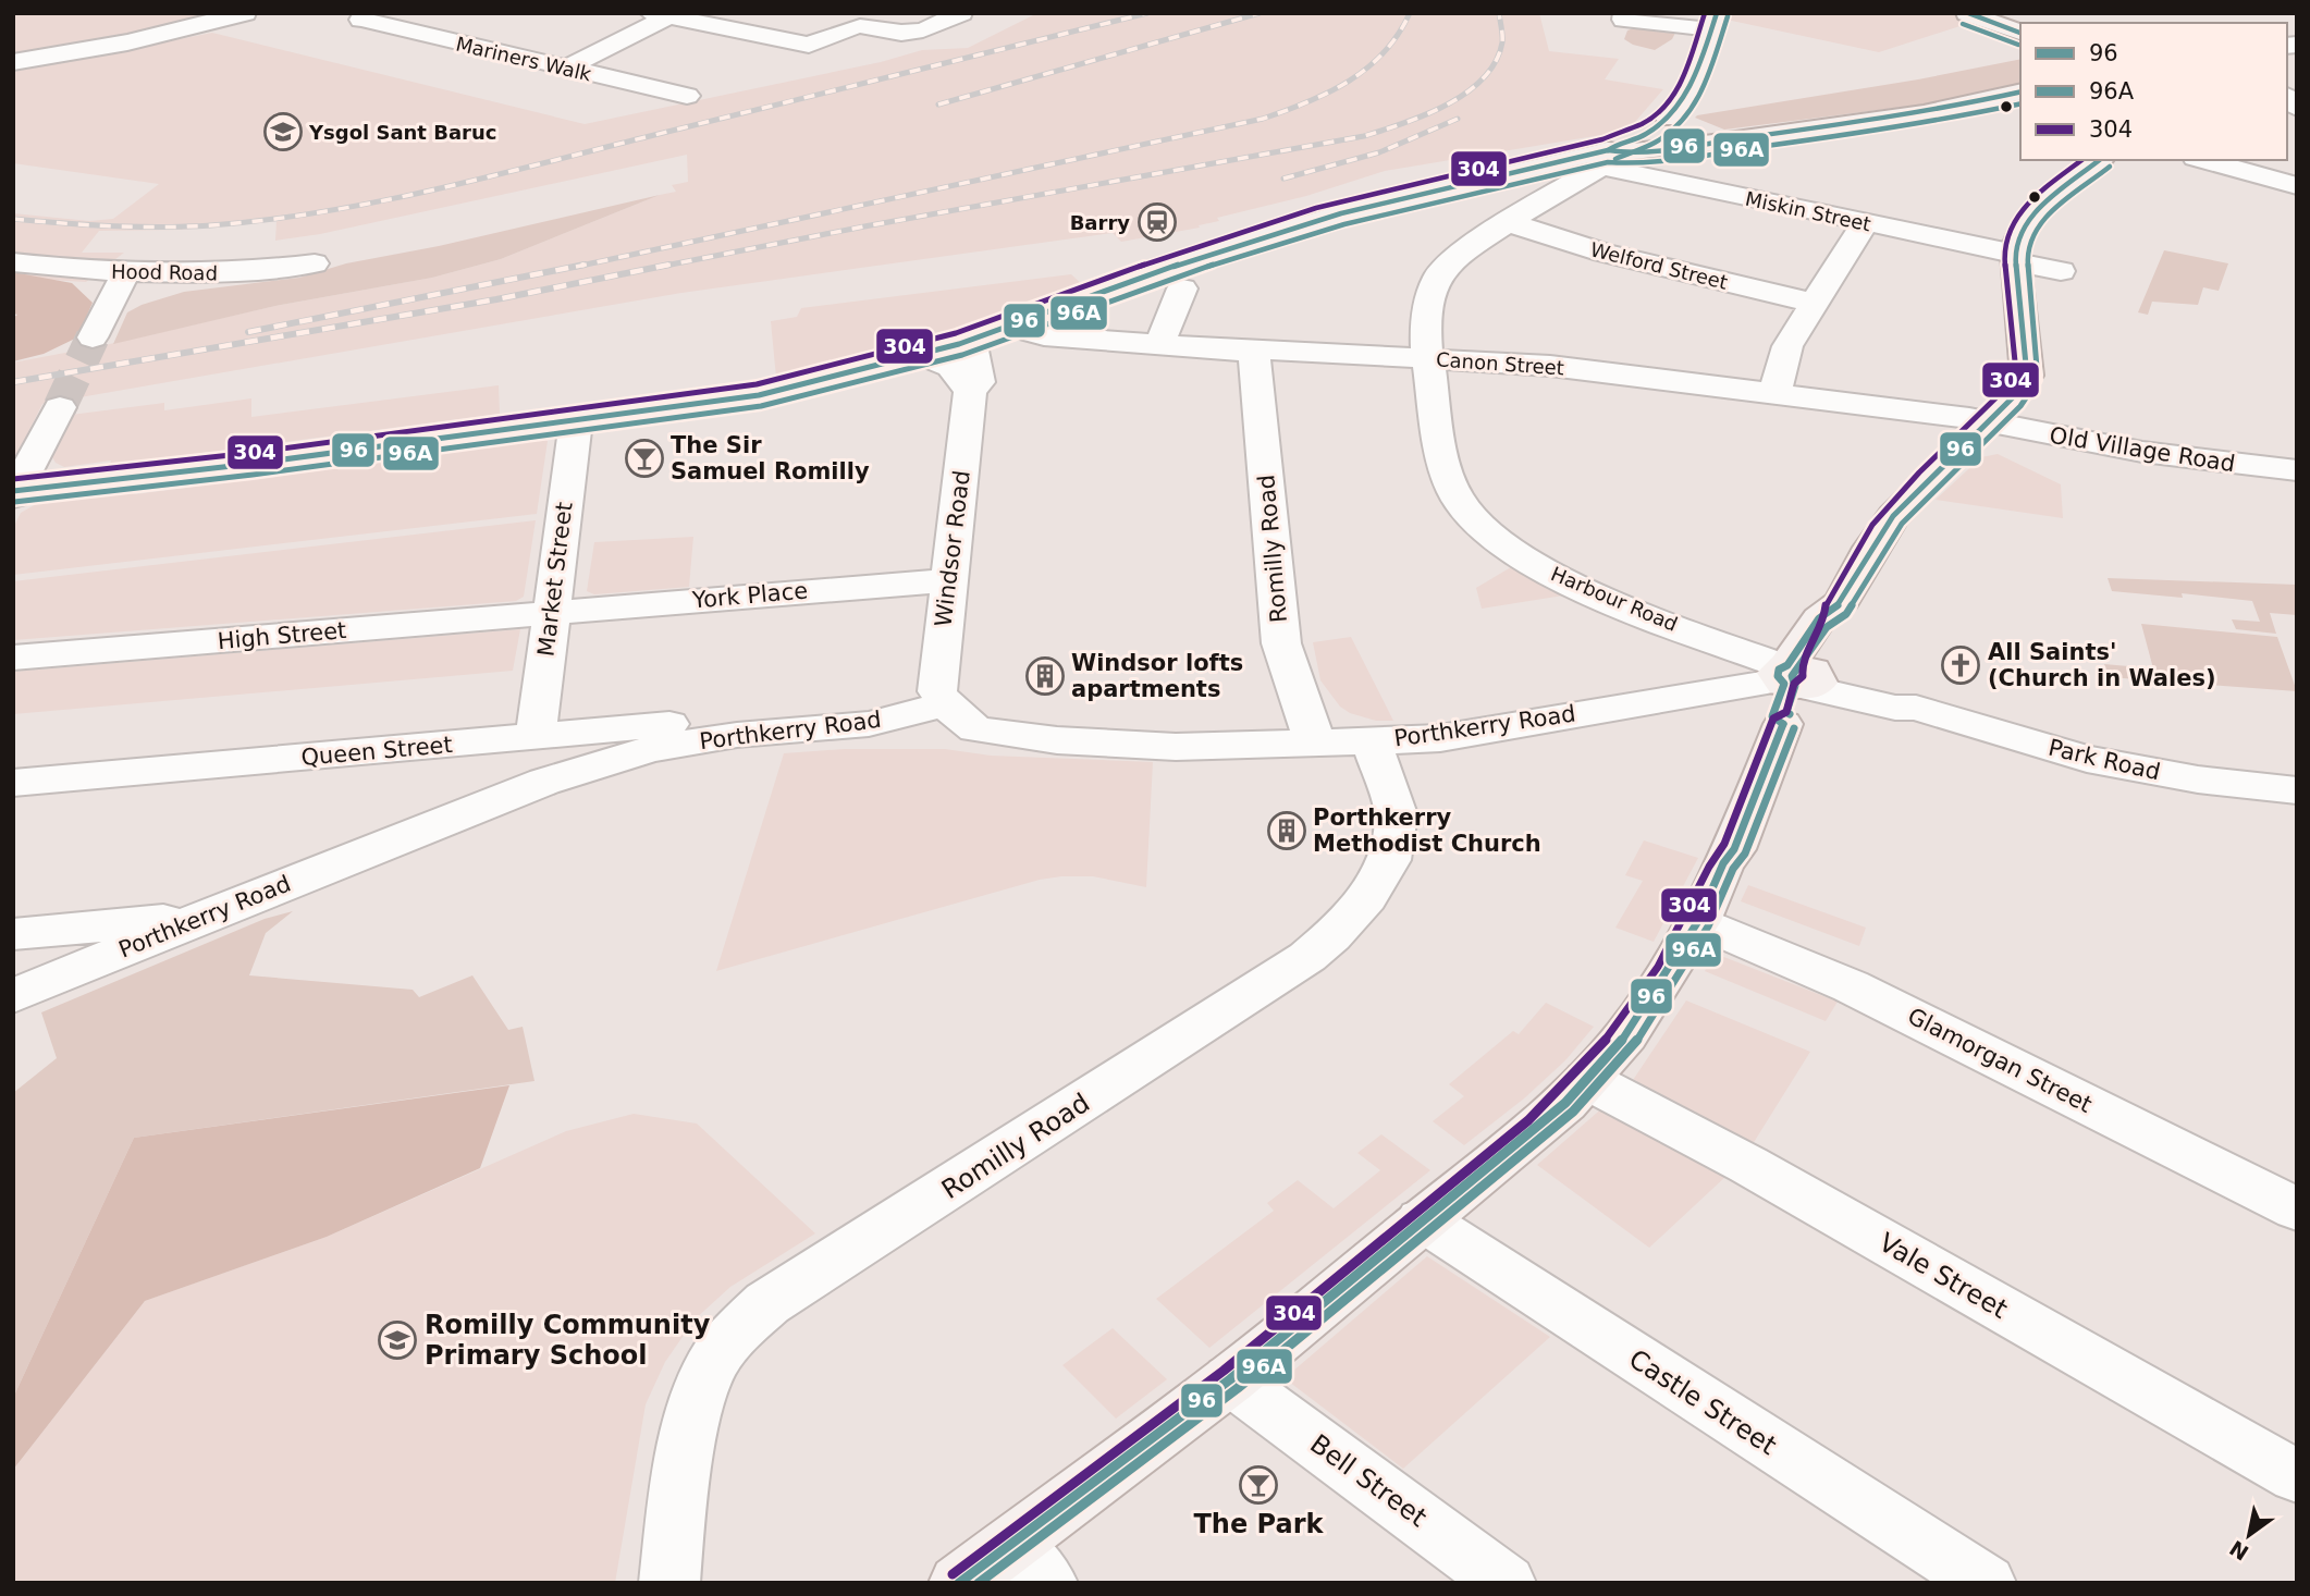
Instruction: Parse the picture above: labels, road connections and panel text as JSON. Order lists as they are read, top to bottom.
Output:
{
  "streets": {
    "street": [
      "Mariners Walk",
      "Miskin Street",
      "Welford Street",
      "Hood Road",
      "Canon Street",
      "Old Village Road",
      "Windsor Road",
      "Romilly Road",
      "Market Street",
      "York Place",
      "Harbour Road",
      "High Street",
      "Porthkerry Road",
      "Queen Street",
      "Park Road",
      "Glamorgan Street",
      "Vale Street",
      "Castle Street",
      "Bell Street"
    ]
  },
  "crossings": [
    ["Miskin Street", "Harbour Road"],
    ["Welford Street", "Harbour Road"],
    ["Canon Street", "Old Village Road"],
    ["Canon Street", "Romilly Road"],
    ["Canon Street", "Harbour Road"],
    ["Windsor Road", "York Place"],
    ["Windsor Road", "Porthkerry Road"],
    ["Romilly Road", "Porthkerry Road"],
    ["Market Street", "York Place"],
    ["Market Street", "High Street"],
    ["Market Street", "Queen Street"],
    ["York Place", "High Street"],
    ["Harbour Road", "Porthkerry Road"],
    ["Harbour Road", "Park Road"],
    ["Porthkerry Road", "Queen Street"],
    ["Porthkerry Road", "Park Road"]
  ],
  "places": {
    "school or university": ["Ysgol Sant Baruc", "Romilly Community Primary School"],
    "station": ["Barry"],
    "bar": ["The Sir Samuel Romilly", "The Park"],
    "church": ["All Saints' (Church in Wales)"],
    "building": ["Windsor lofts apartments", "Porthkerry Methodist Church"]
  },
  "lines": ["transit line 96", "transit line 304", "transit line 96A"],
  "legend": ["96", "96A", "304"],
  "north": "bottom left"
}
